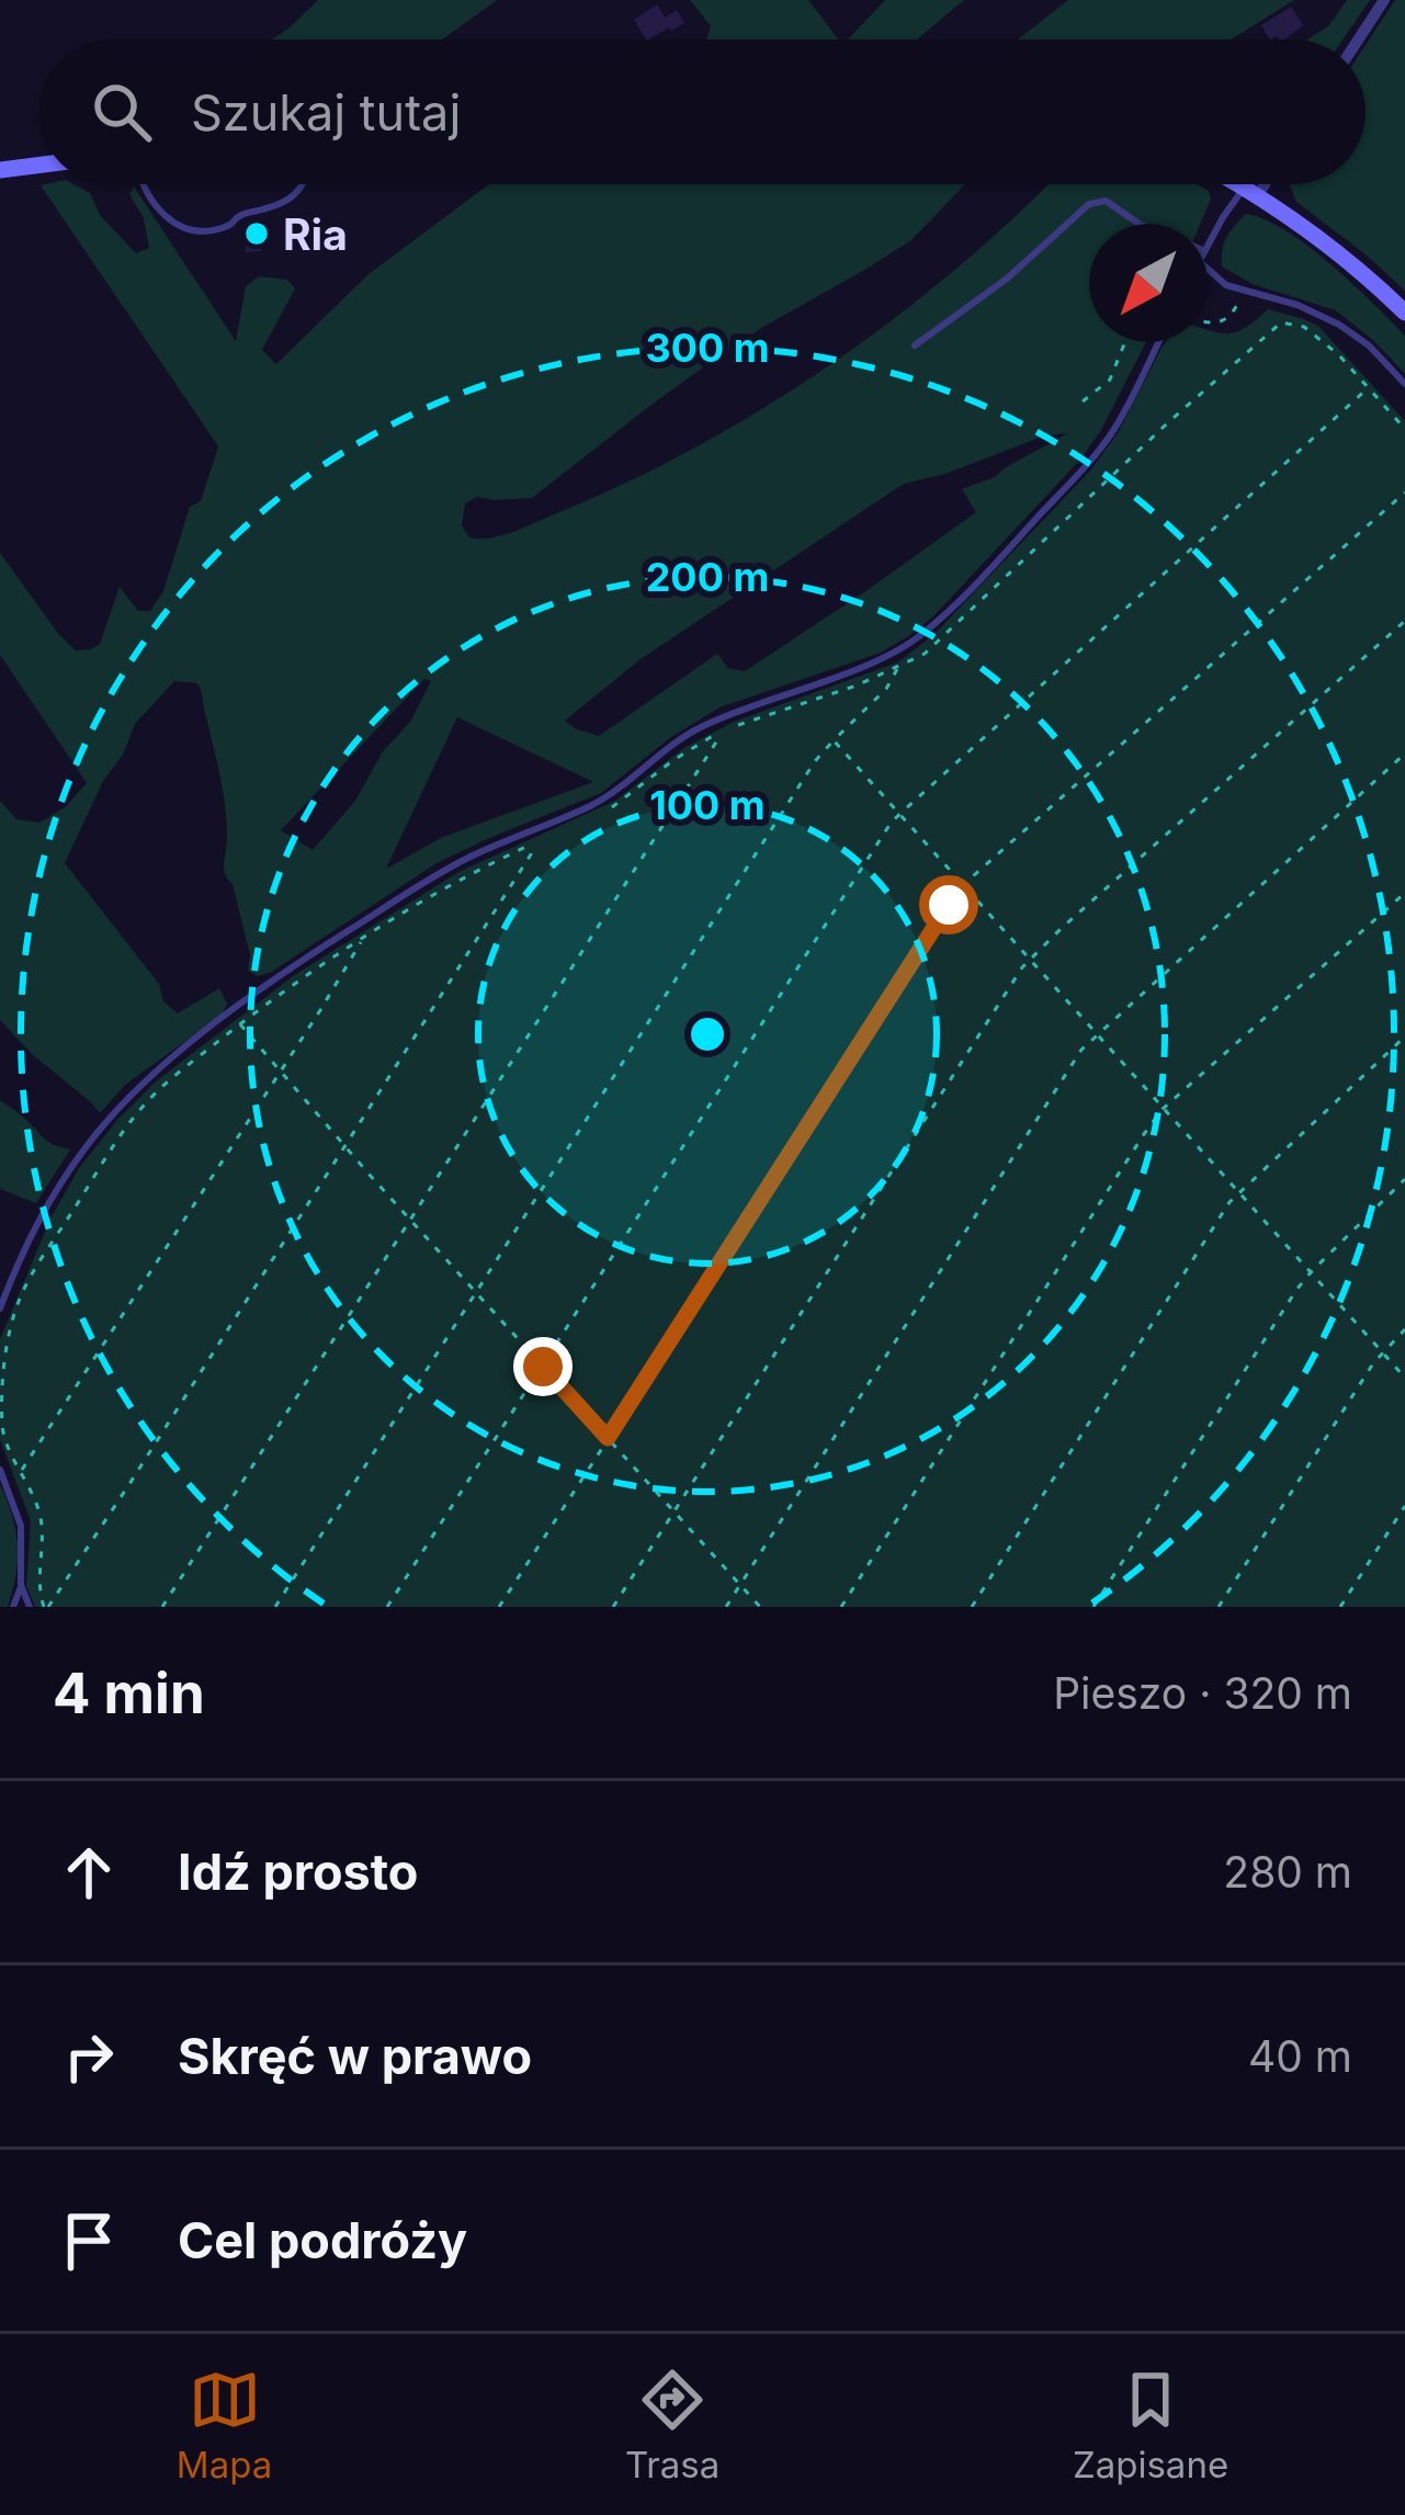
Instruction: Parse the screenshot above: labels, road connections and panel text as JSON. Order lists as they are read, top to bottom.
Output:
{
  "places": ["Ria"],
  "north": "bottom left",
  "page": {
    "search": "Szukaj tutaj",
    "heading": ["4 min", "Pieszo · 320 m"],
    "list": [
      ["Idź prosto", "280 m"],
      ["Skręć w prawo", "40 m"],
      "Cel podróży"
    ],
    "nav": ["Mapa", "Trasa", "Zapisane"]
  },
  "rings": ["300 m", "200 m", "100 m"]
}
